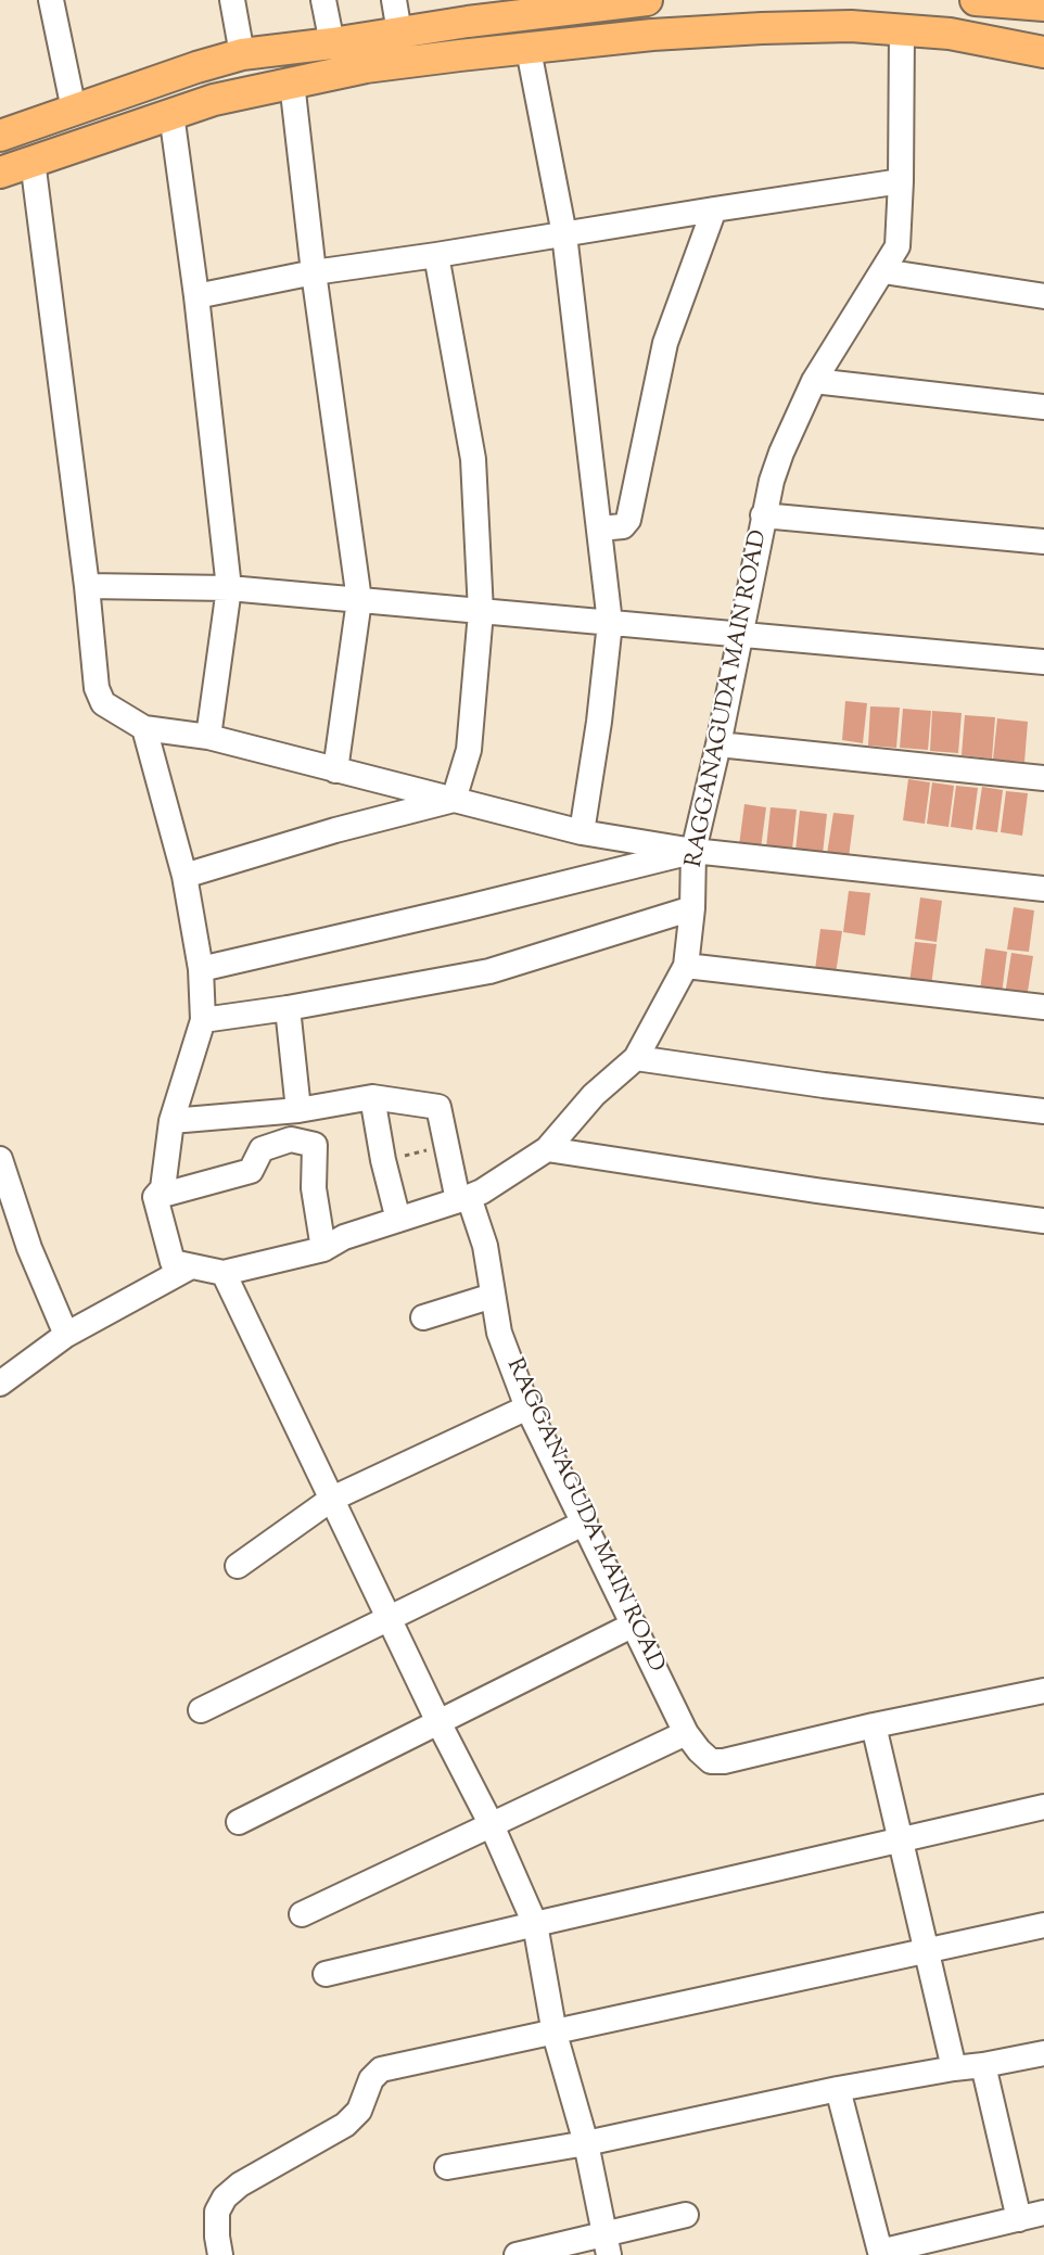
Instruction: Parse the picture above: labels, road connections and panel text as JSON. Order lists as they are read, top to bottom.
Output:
{
  "streets": {
    "street": ["RAGGANAGUDA MAIN ROAD"]
  }
}
